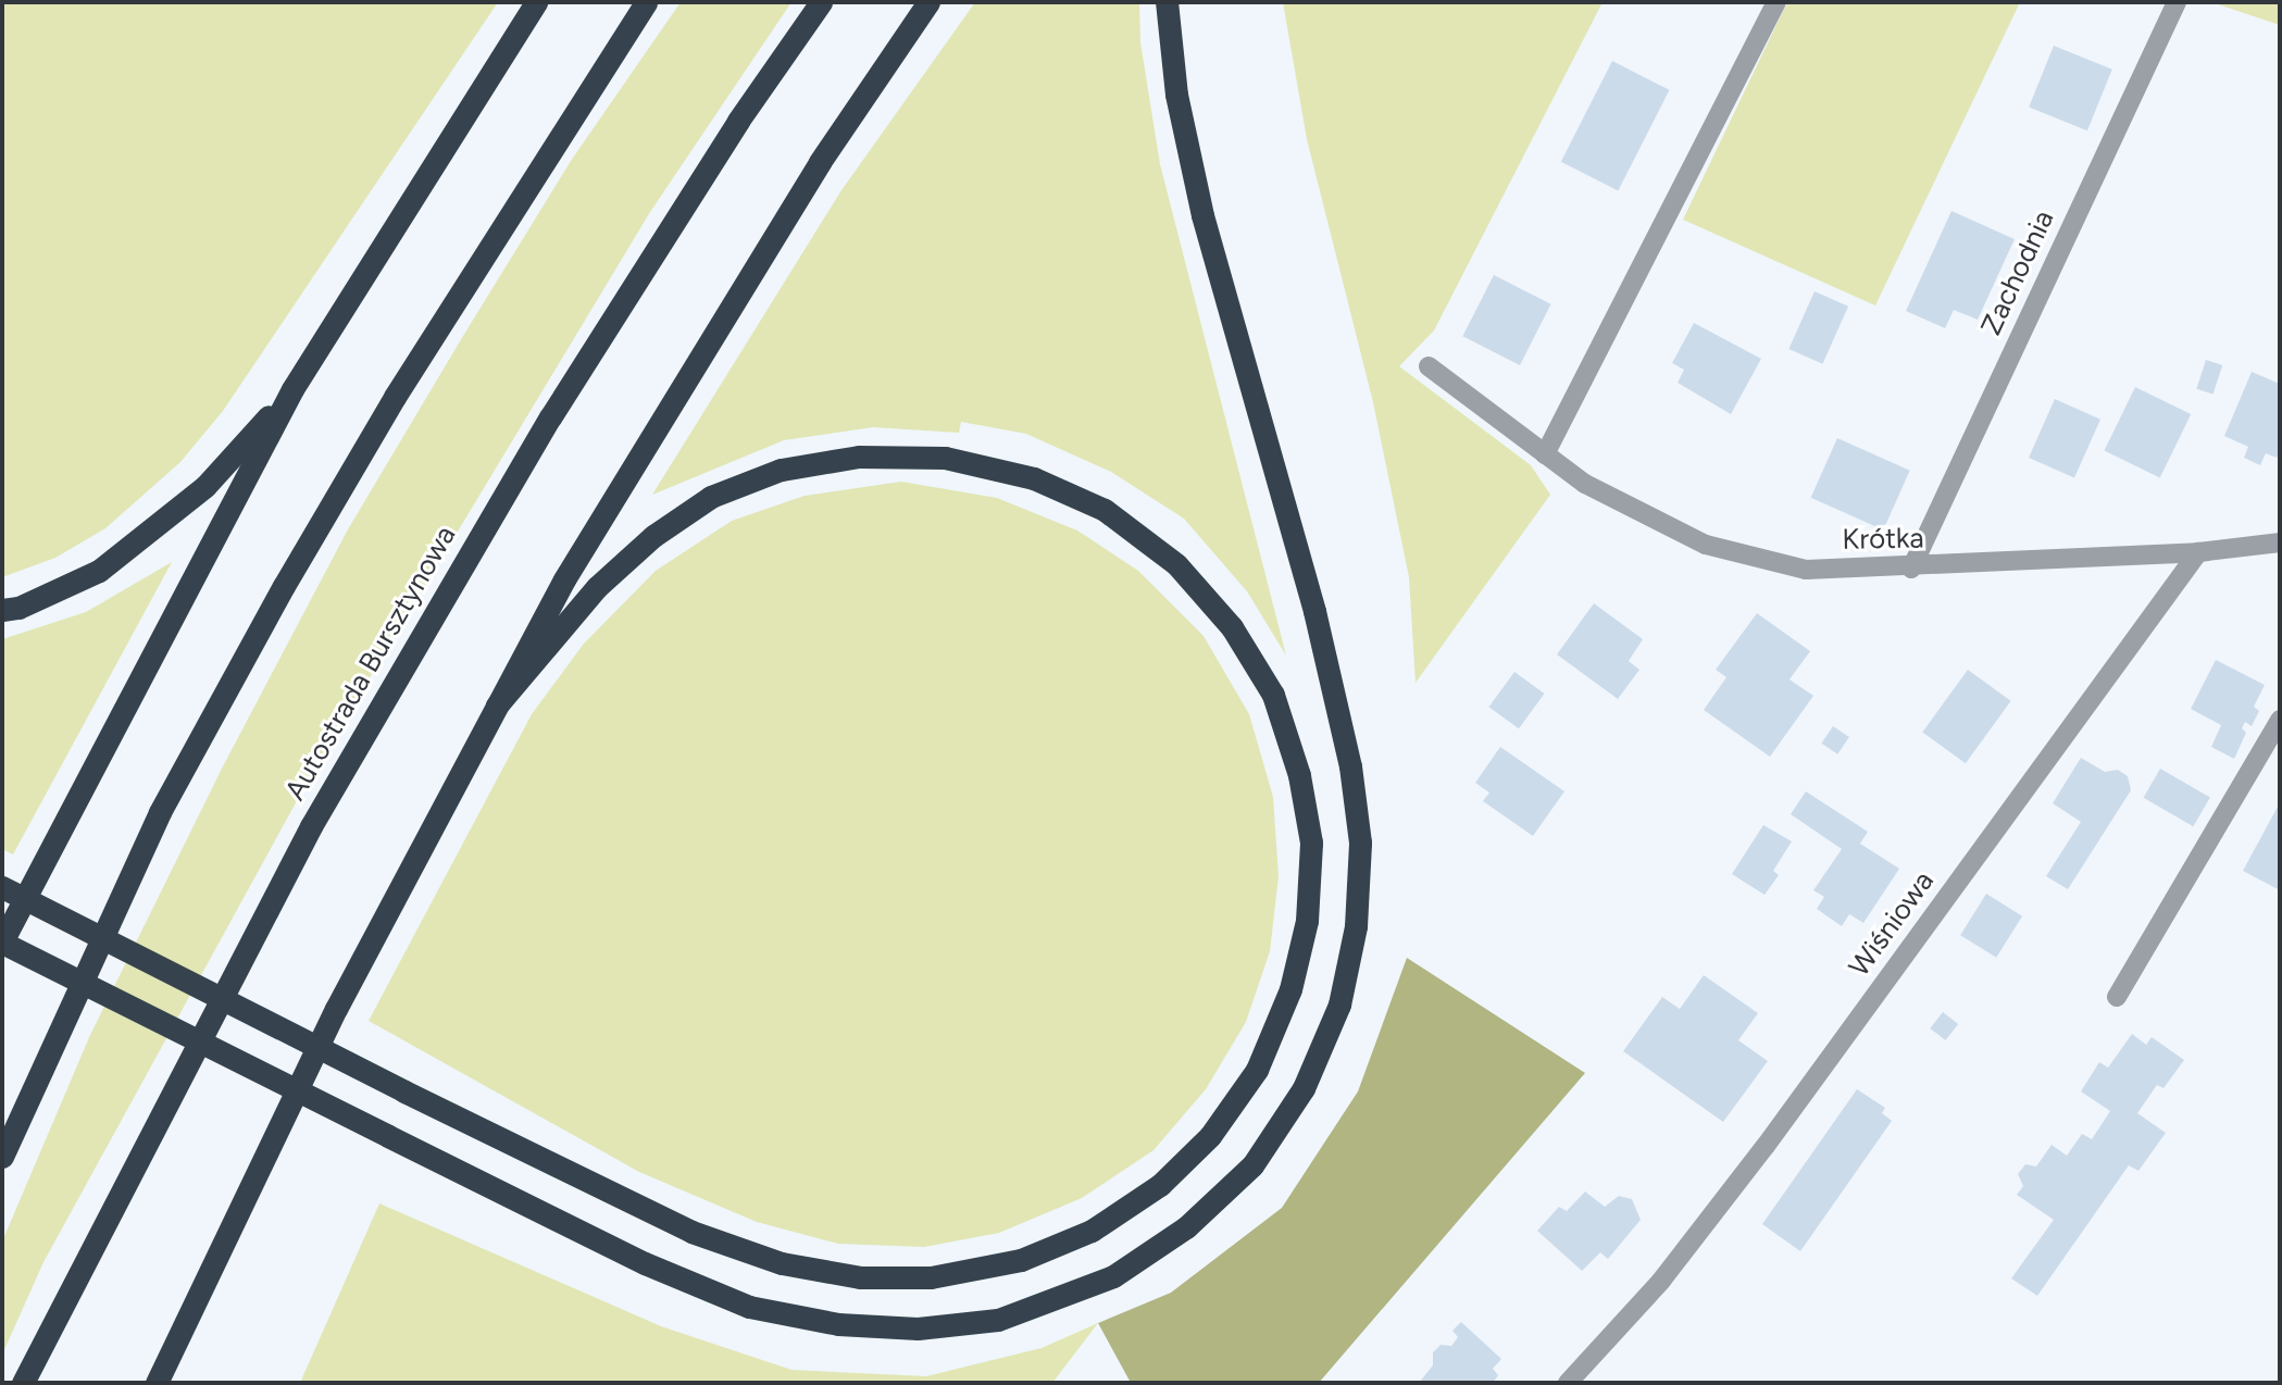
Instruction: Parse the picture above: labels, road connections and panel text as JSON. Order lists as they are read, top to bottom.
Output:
{
  "streets": {
    "highway": ["Autostrada Bursztynowa"],
    "street": ["Zachodnia", "Krótka", "Wiśniowa"]
  },
  "crossings": [
    ["Zachodnia", "Krótka"],
    ["Krótka", "Wiśniowa"]
  ]
}
